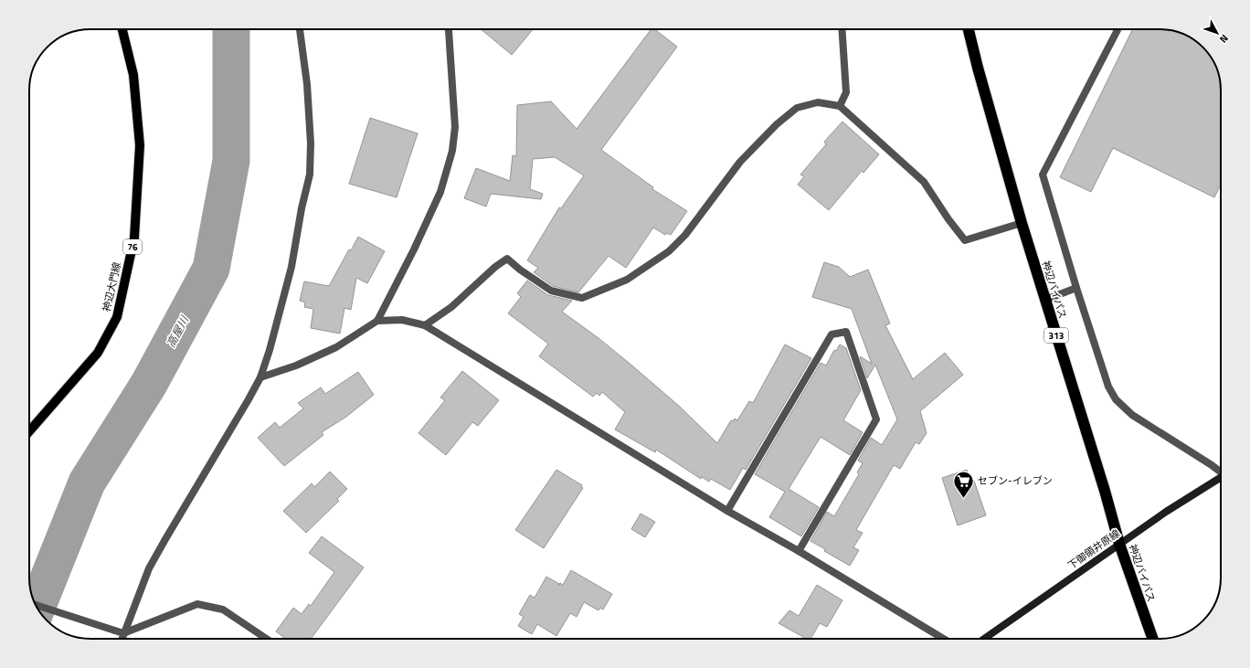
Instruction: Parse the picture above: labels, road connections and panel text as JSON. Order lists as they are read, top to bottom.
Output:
{
  "streets": {
    "highway": ["神辺バイパス", "313"],
    "main road": ["76", "神辺大門線", "下御領井原線"]
  },
  "crossings": [
    ["神辺バイパス", "下御領井原線"]
  ],
  "water": ["高屋川"],
  "places": {
    "supermarket": ["セブン-イレブン"]
  },
  "north": "bottom right"
}
